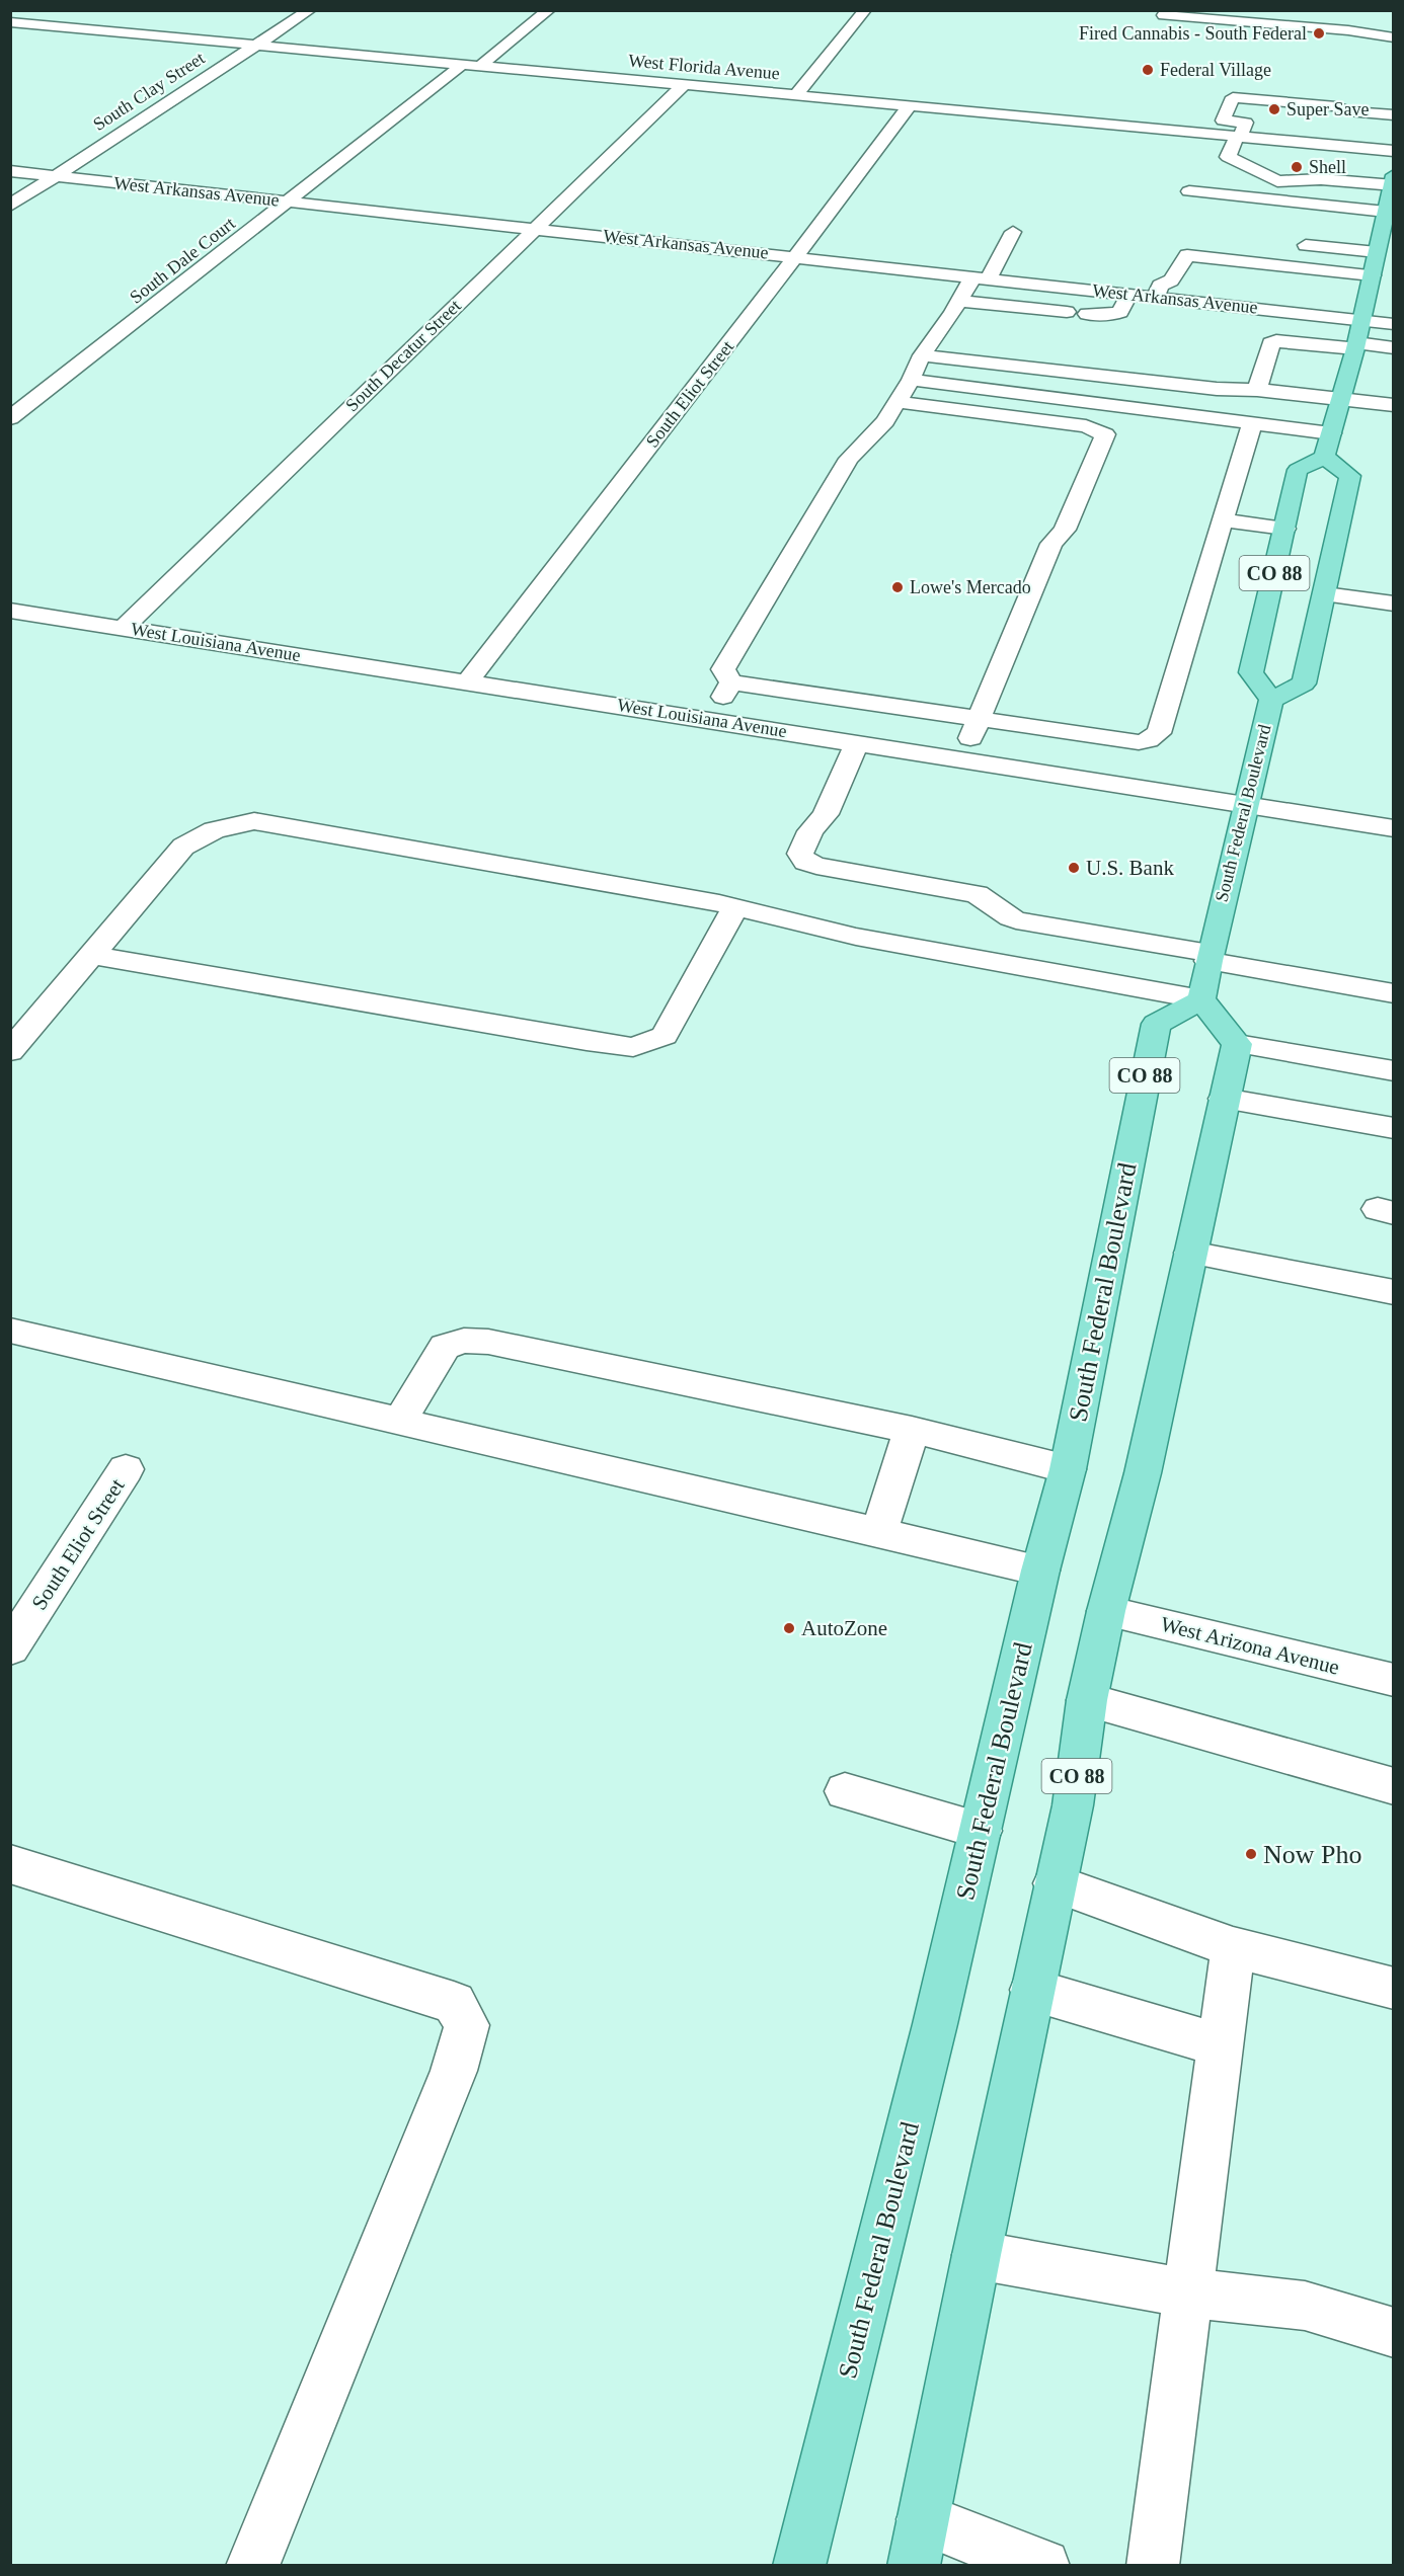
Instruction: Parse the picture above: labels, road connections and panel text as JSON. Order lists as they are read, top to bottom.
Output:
{
  "streets": {
    "main road": ["CO 88", "South Federal Boulevard"],
    "street": [
      "West Florida Avenue",
      "South Clay Street",
      "West Arkansas Avenue",
      "South Dale Court",
      "South Decatur Street",
      "South Eliot Street",
      "West Louisiana Avenue",
      "West Arizona Avenue"
    ]
  },
  "crossings": [
    ["West Florida Avenue", "South Clay Street"],
    ["West Florida Avenue", "South Dale Court"],
    ["West Florida Avenue", "South Decatur Street"],
    ["West Florida Avenue", "South Eliot Street"],
    ["South Clay Street", "West Arkansas Avenue"],
    ["West Arkansas Avenue", "South Dale Court"],
    ["West Arkansas Avenue", "South Decatur Street"],
    ["West Arkansas Avenue", "South Eliot Street"],
    ["South Decatur Street", "West Louisiana Avenue"],
    ["South Eliot Street", "West Louisiana Avenue"],
    ["CO 88", "West Arizona Avenue"],
    ["West Louisiana Avenue", "South Federal Boulevard"]
  ],
  "places": [
    "Fired Cannabis - South Federal",
    "Federal Village",
    "Super Save",
    "Shell",
    "Lowe's Mercado",
    "U.S. Bank",
    "AutoZone",
    "Now Pho"
  ]
}
